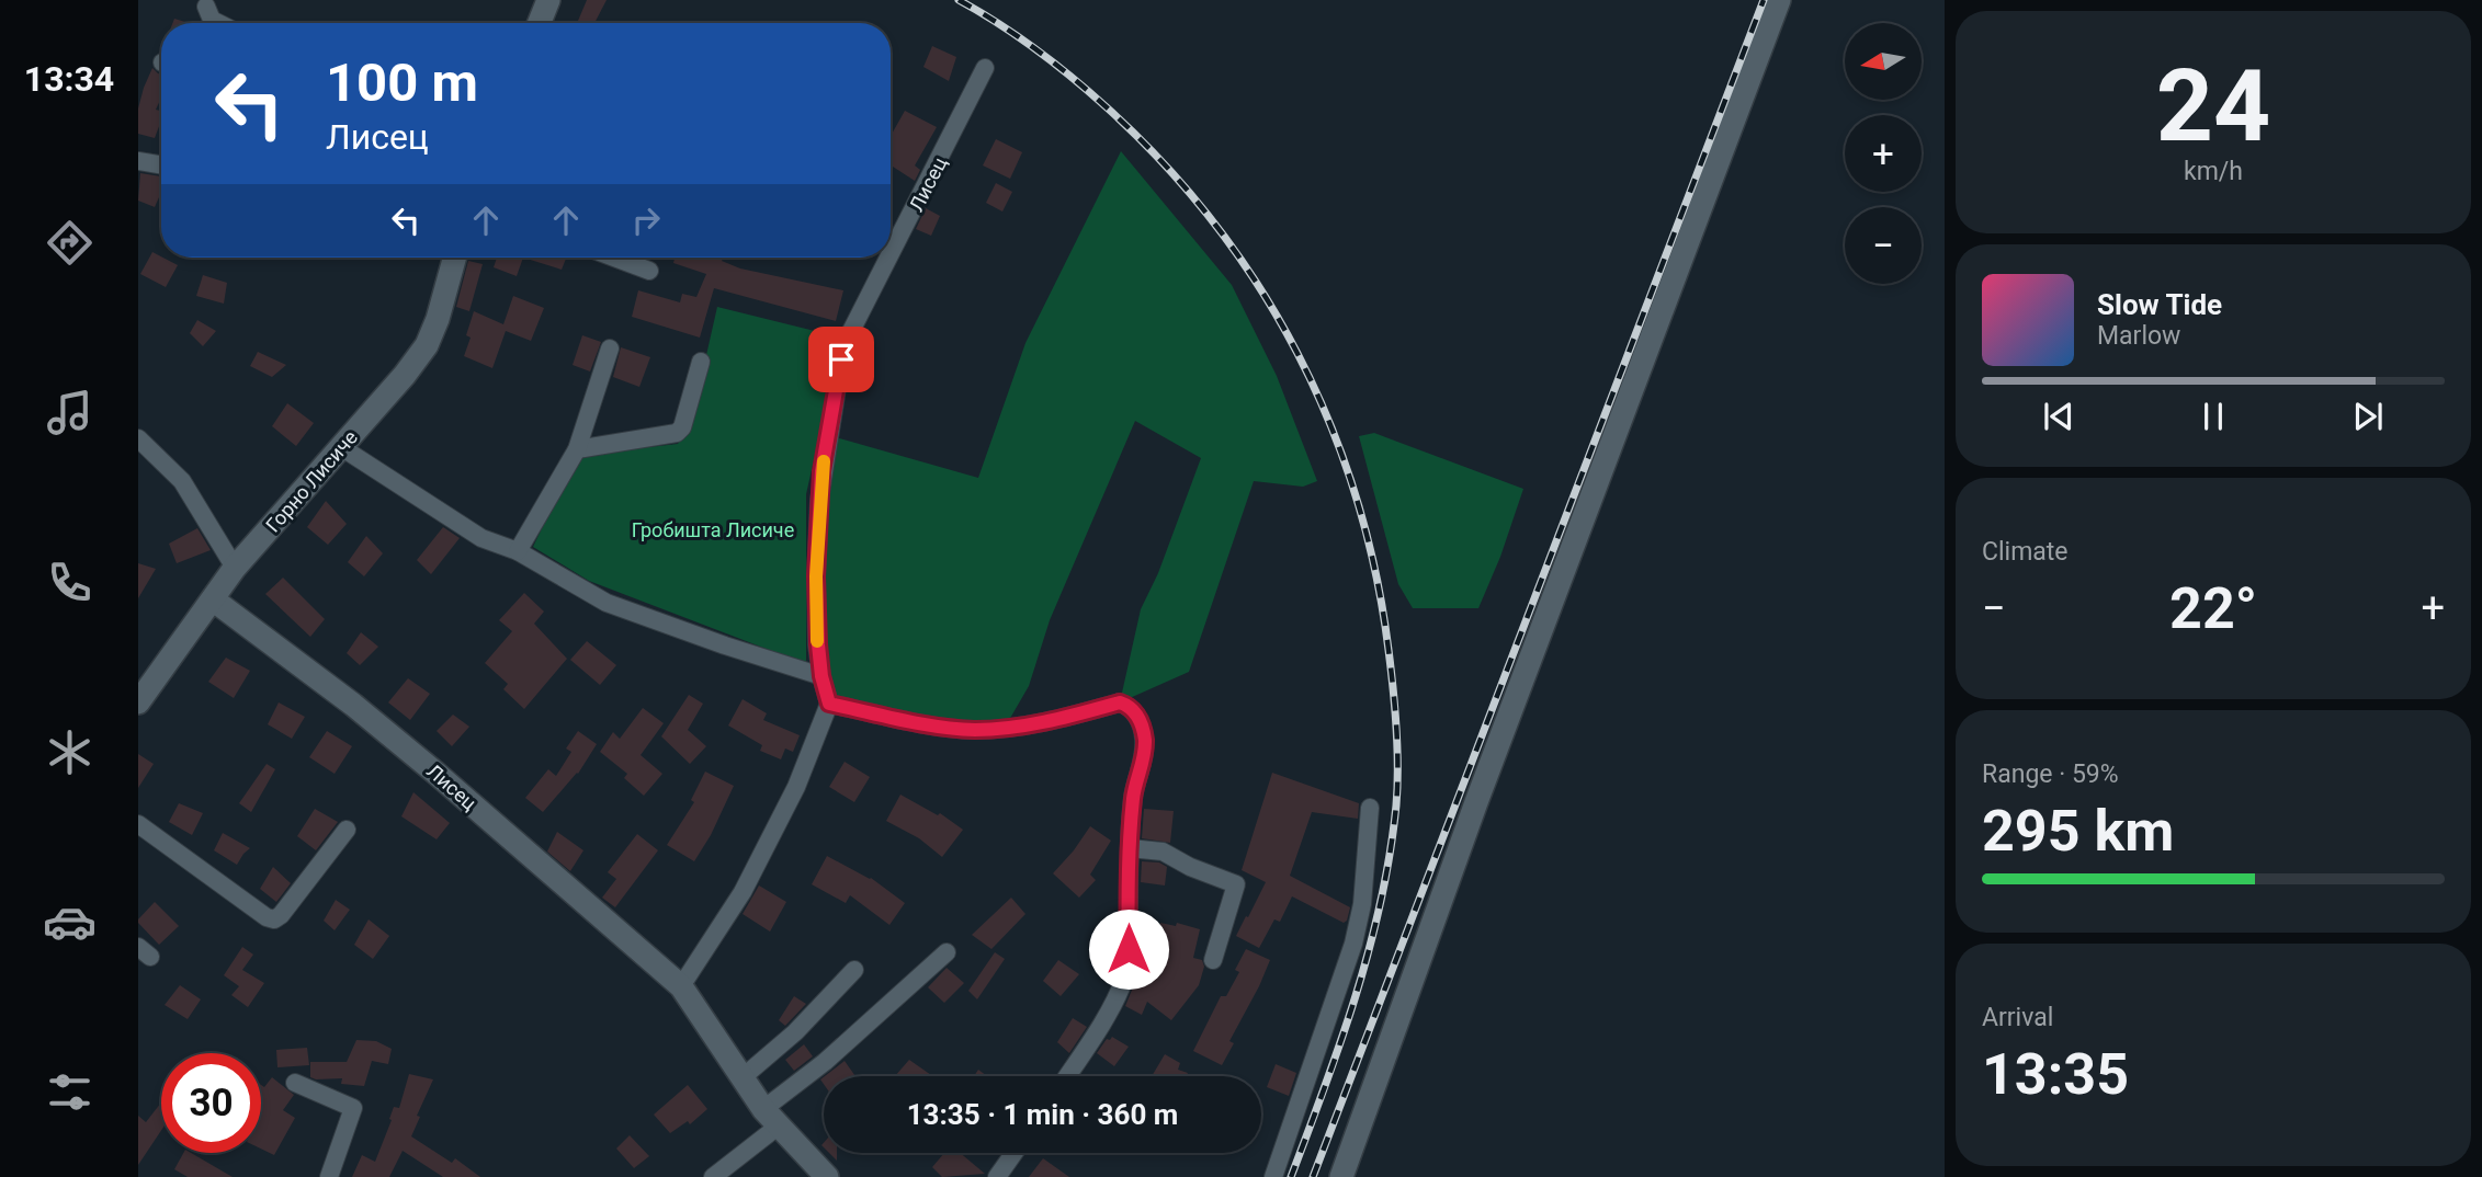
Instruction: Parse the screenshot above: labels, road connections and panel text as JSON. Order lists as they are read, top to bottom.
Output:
{
  "streets": {
    "street": ["Лисец", "Горно Лисиче"]
  },
  "crossings": [
    ["Лисец", "Горно Лисиче"]
  ],
  "parks": ["Гробишта Лисиче"],
  "north": "left",
  "page": {
    "tabs": "13:34",
    "tile": [
      ["24", "km/h"],
      "Climate",
      ["Range · 59%", "295 km"],
      ["Arrival", "13:35"]
    ],
    "map_buttons": ["+", "−"],
    "turn": ["100 m", "Лисец"],
    "song": ["Slow Tide", "Marlow"],
    "heat": ["−", "22°", "+"],
    "limit": "30",
    "trip": "13:35 · 1 min · 360 m"
  }
}
